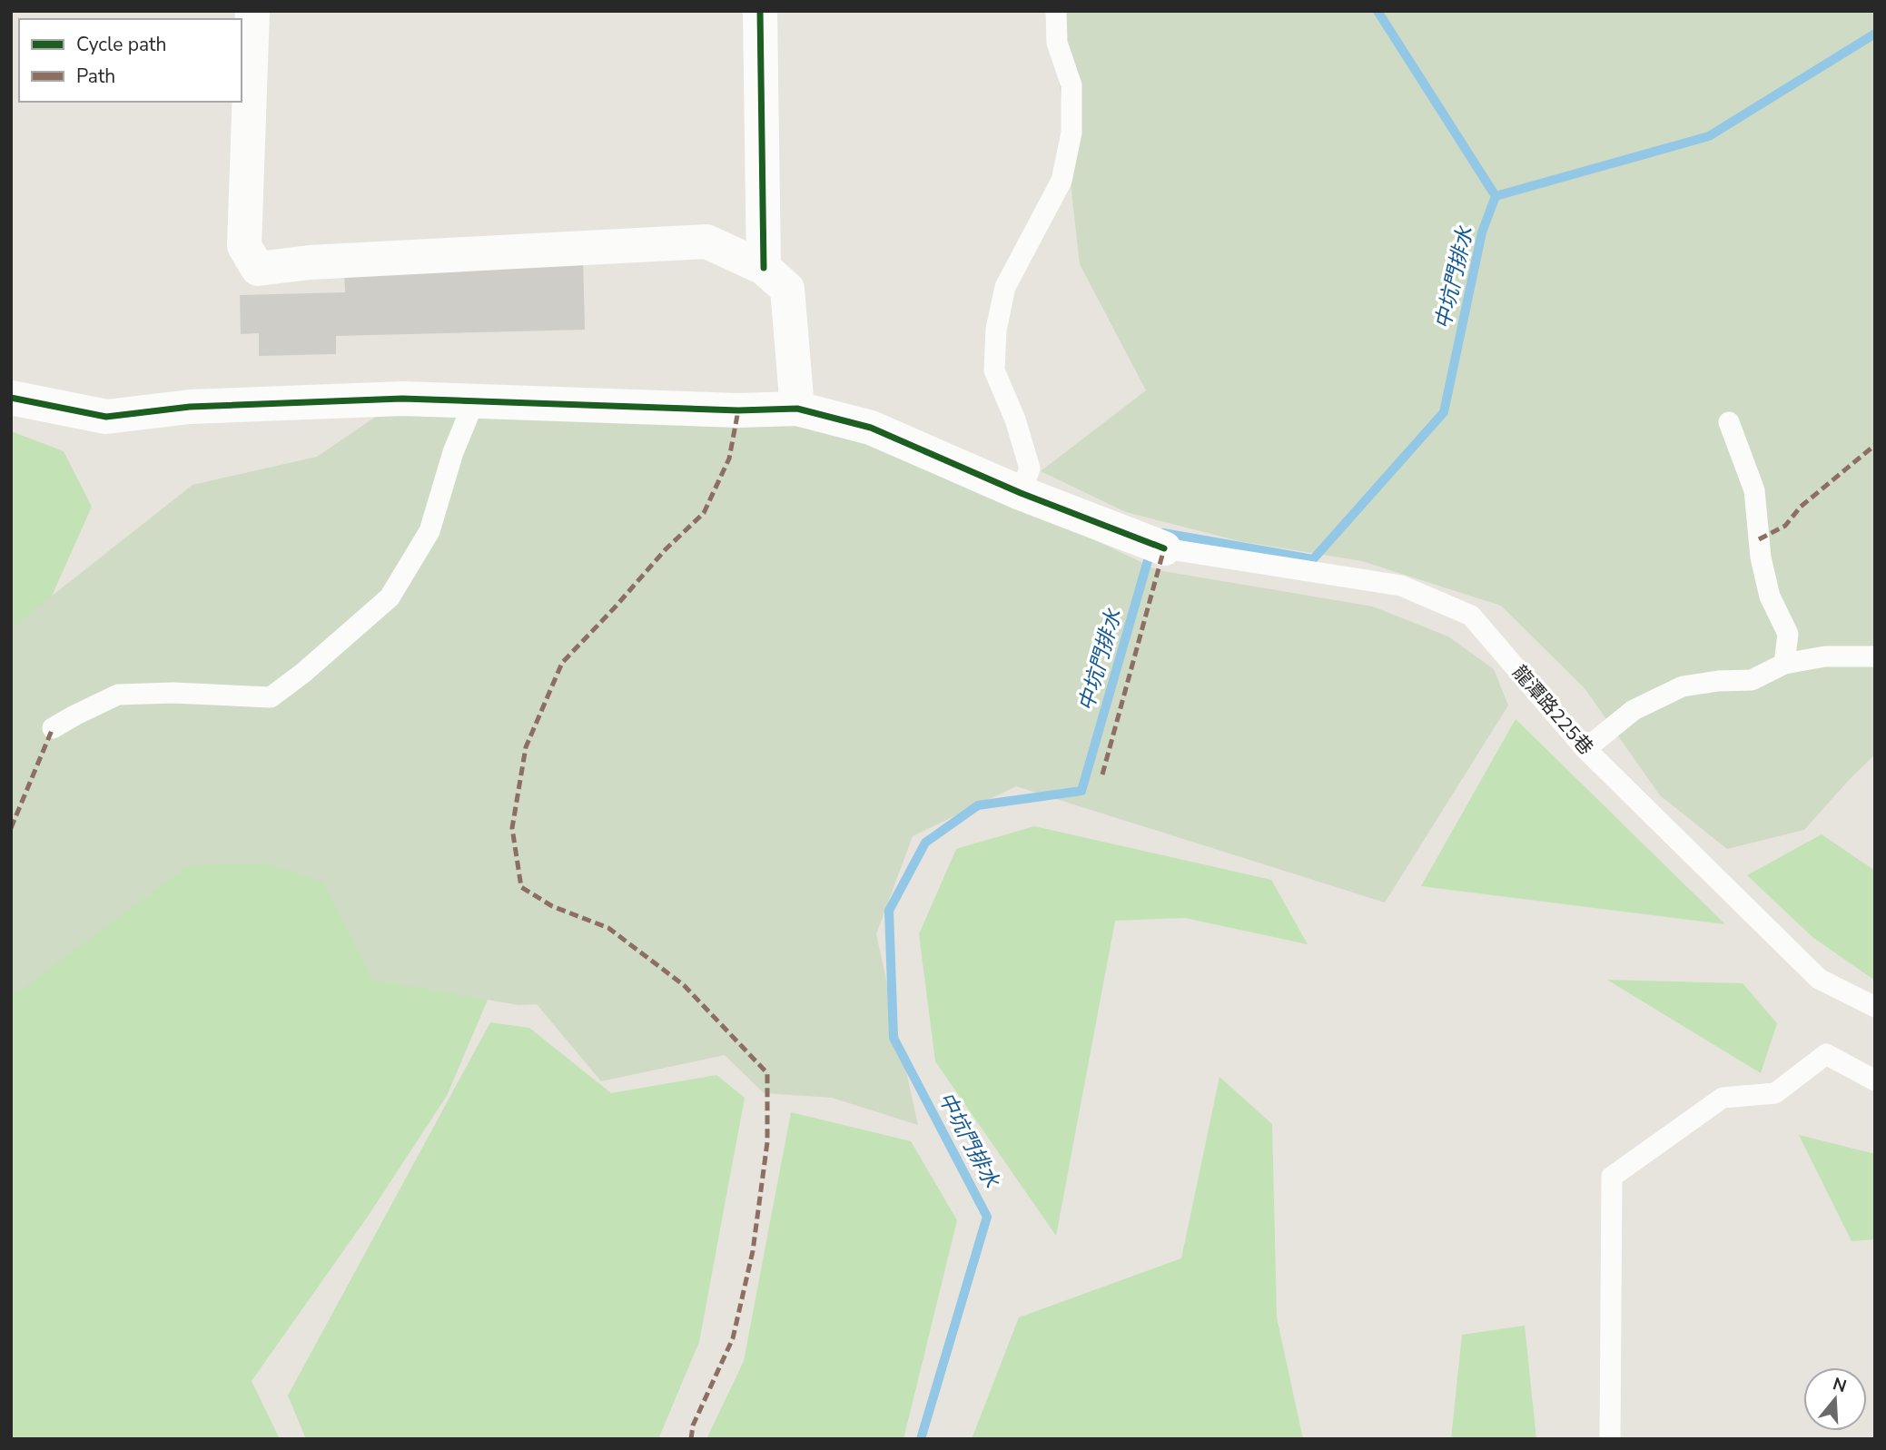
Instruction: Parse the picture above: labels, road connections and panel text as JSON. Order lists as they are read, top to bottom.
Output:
{
  "streets": {
    "lane": ["龍潭路225巷"]
  },
  "water": ["中坑門排水"],
  "legend": ["Cycle path", "Path"],
  "north": "top"
}
